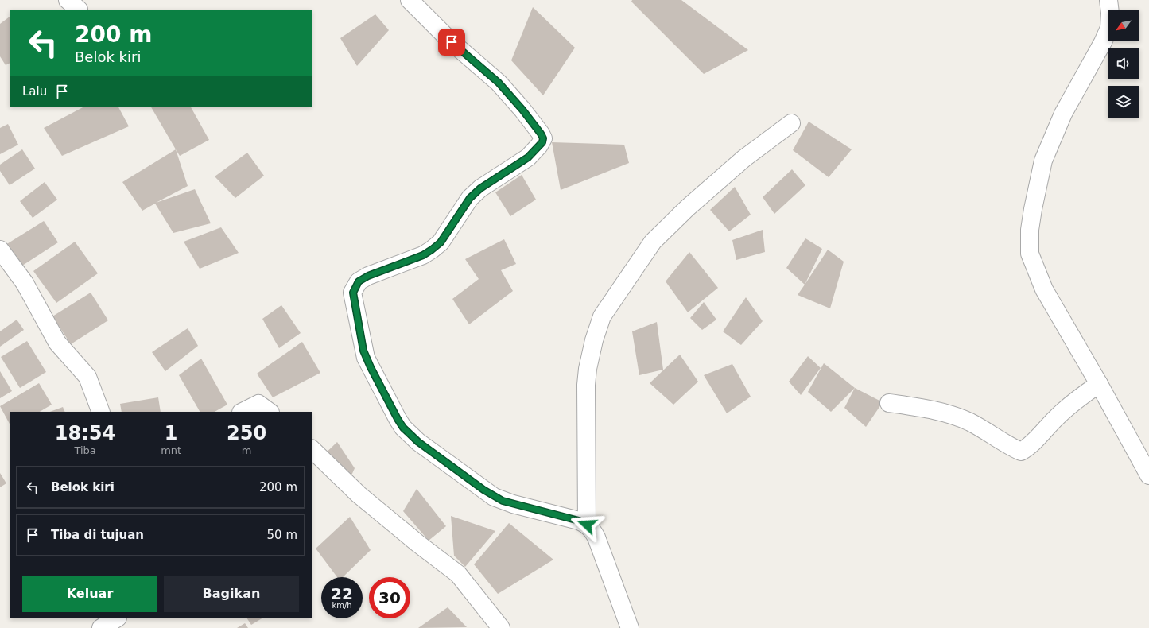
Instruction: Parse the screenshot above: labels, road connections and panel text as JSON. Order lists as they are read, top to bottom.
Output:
{
  "north": "bottom left",
  "page": {
    "turn": ["200 m", "Belok kiri"],
    "then": "Lalu",
    "eta": [
      "18:54",
      "Tiba",
      "1",
      "mnt",
      "250",
      "m"
    ],
    "list": [
      {
        "name": "Belok kiri",
        "value": "200 m"
      },
      {
        "name": "Tiba di tujuan",
        "value": "50 m"
      }
    ],
    "buttons": ["Keluar", "Bagikan"],
    "speed": "22 km/h",
    "limit": "30"
  }
}
